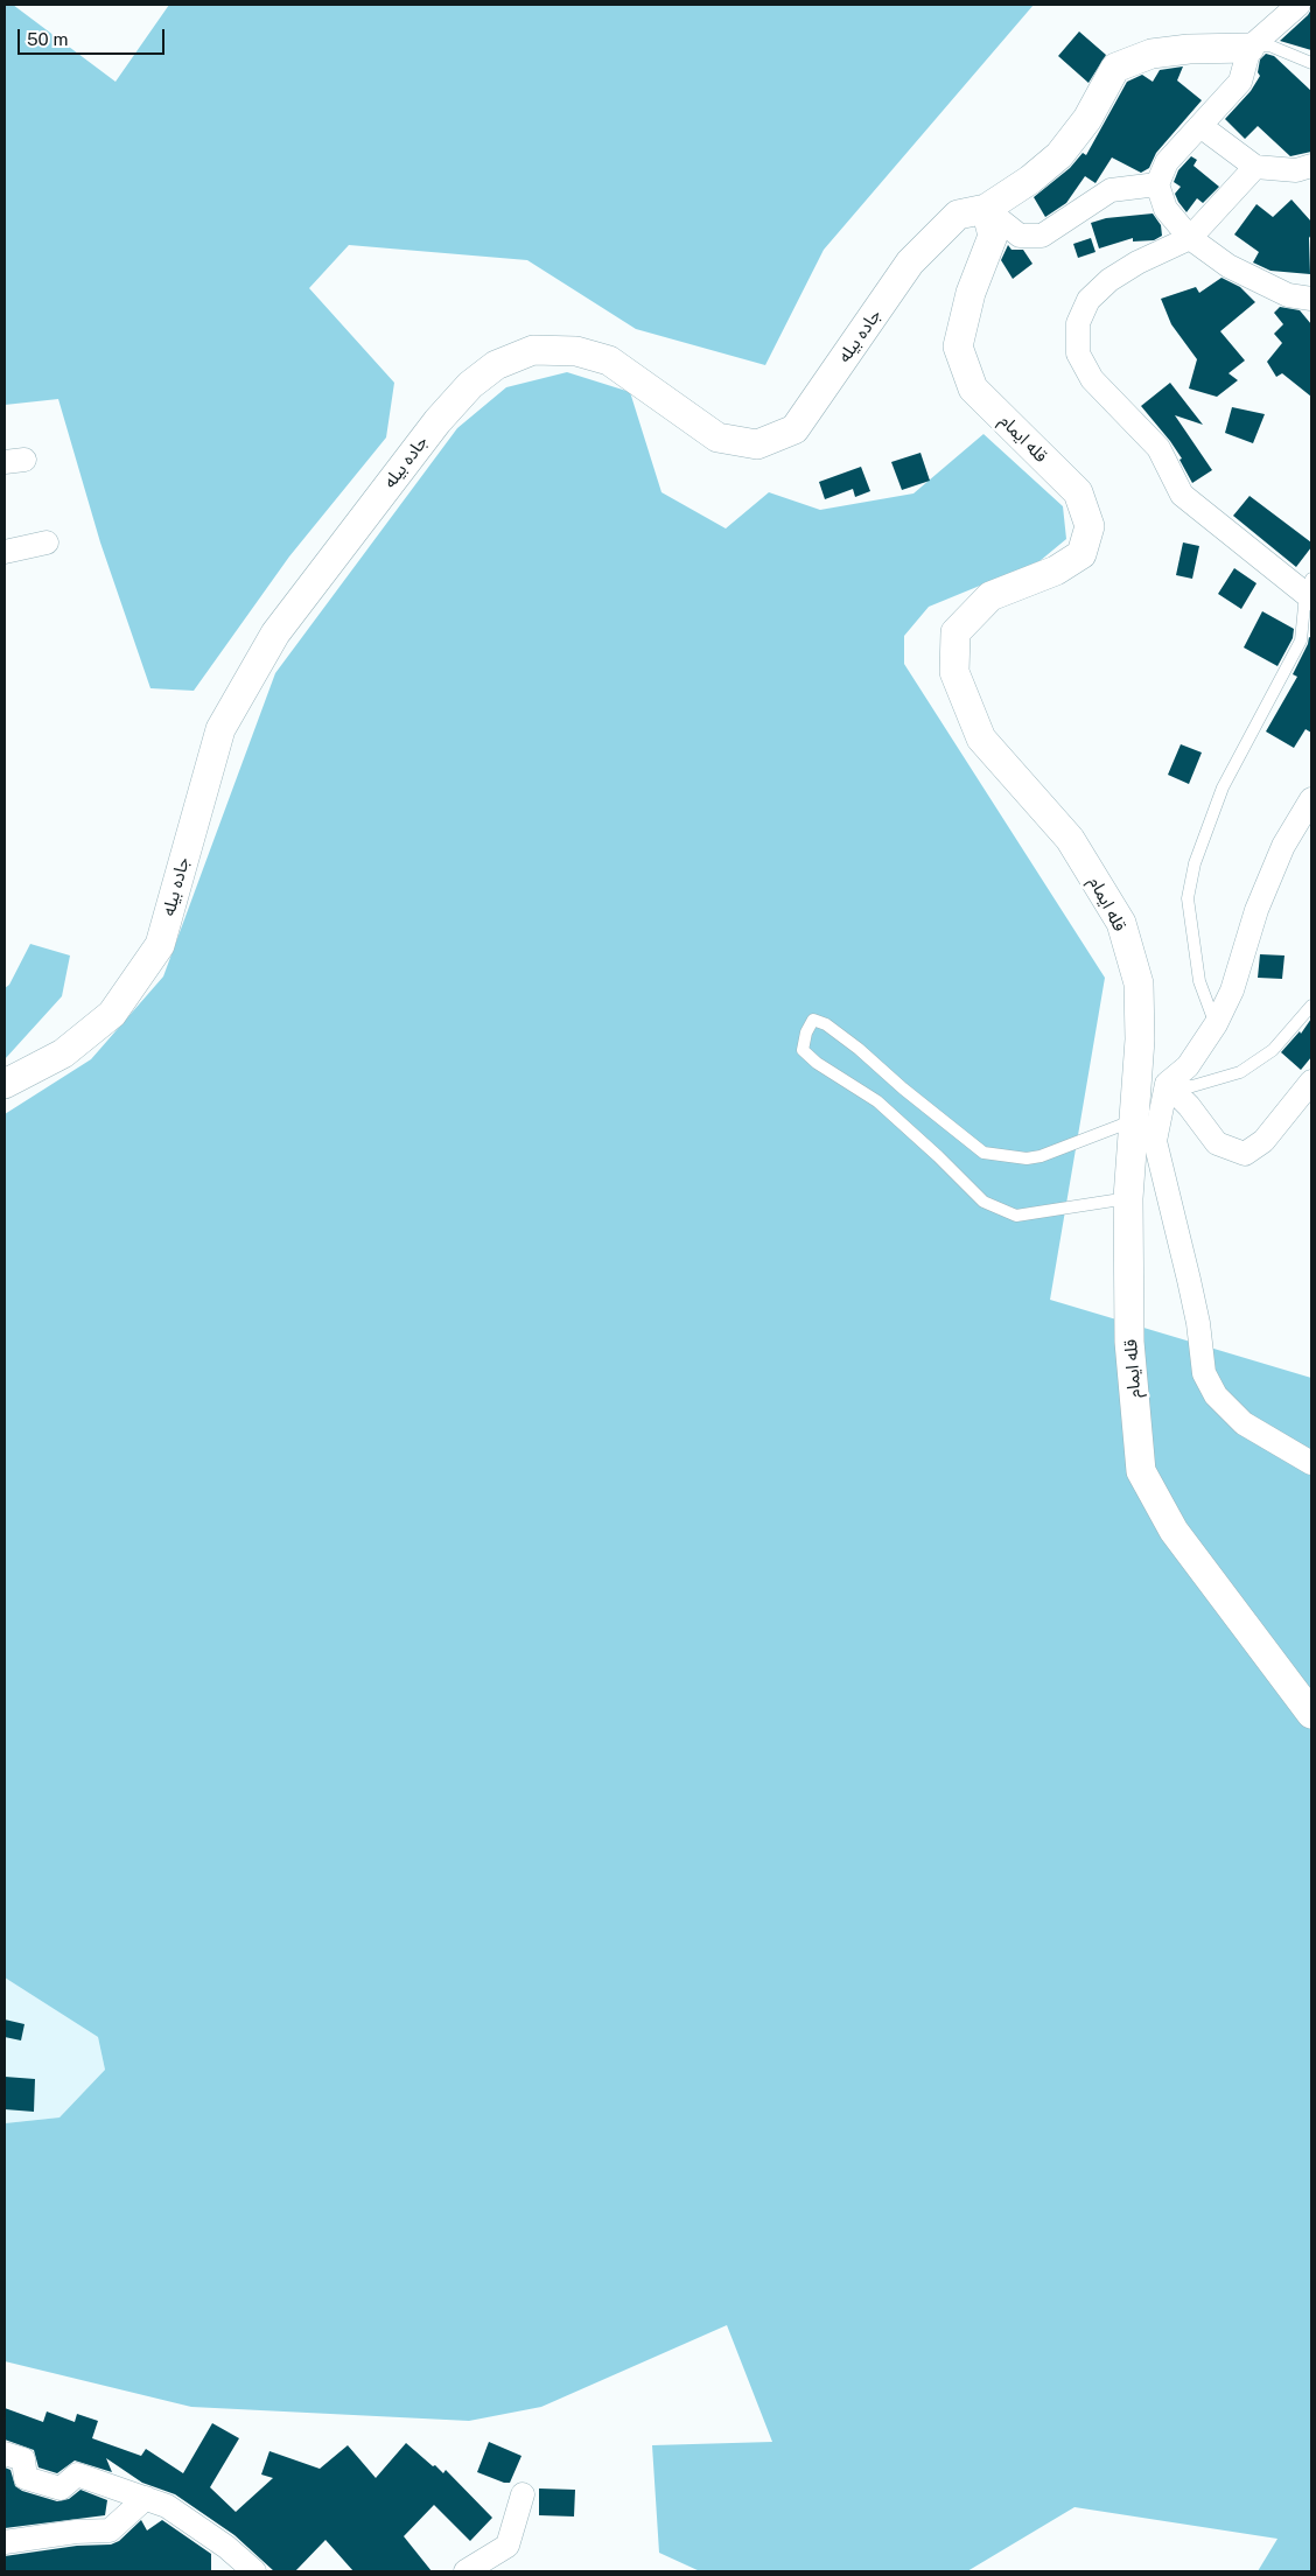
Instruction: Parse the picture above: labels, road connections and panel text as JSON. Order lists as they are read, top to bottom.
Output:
{
  "streets": {
    "street": ["جاده بیله", "قله ایمام"]
  },
  "crossings": [
    ["جاده بیله", "قله ایمام"]
  ],
  "scale_bar": "50 m"
}
